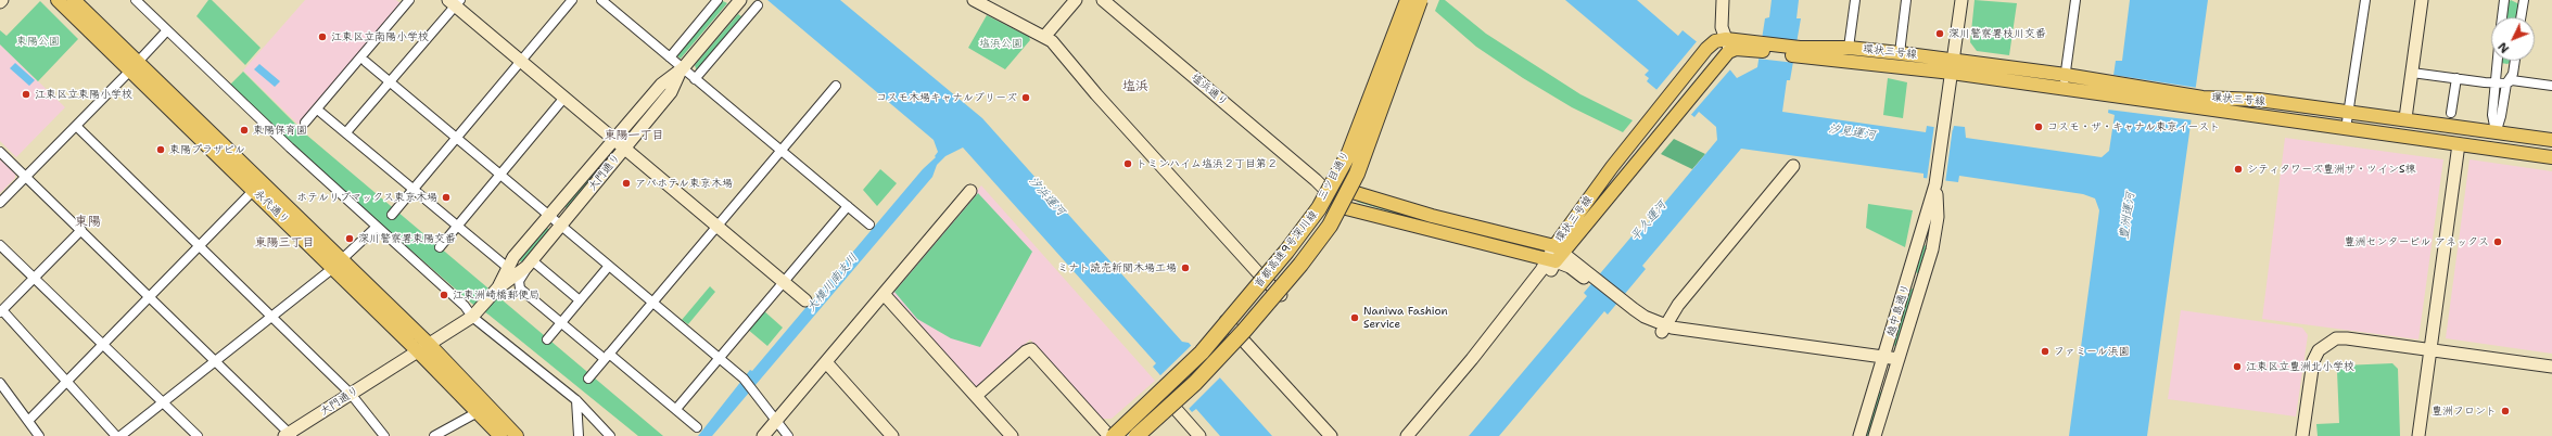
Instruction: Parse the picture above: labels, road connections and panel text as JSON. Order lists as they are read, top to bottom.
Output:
{
  "streets": {
    "highway": ["首都高速9号深川線"],
    "main road": ["環状三号線", "三ツ目通り", "永代通り"],
    "street": ["塩浜通り", "大門通り", "越中島通り"]
  },
  "crossings": [
    ["環状三号線", "塩浜通り"],
    ["環状三号線", "三ツ目通り"],
    ["環状三号線", "越中島通り"],
    ["塩浜通り", "三ツ目通り"],
    ["大門通り", "永代通り"],
    ["三ツ目通り", "首都高速9号深川線"]
  ],
  "districts": [
    "塩浜",
    "東陽一丁目",
    "東陽",
    "東陽三丁目"
  ],
  "water": [
    "汐見運河",
    "汐浜運河",
    "豊洲運河",
    "平久運河",
    "大横川南支川"
  ],
  "parks": ["東陽公園", "塩浜公園"],
  "places": [
    "深川警察署枝川交番",
    "江東区立南陽小学校",
    "江東区立東陽小学校",
    "コスモ木場キャナルブリーズ",
    "コスモ・ザ・キャナル東京イースト",
    "東陽保育園",
    "東陽プラザビル",
    "トミンハイム塩浜２丁目第２",
    "シティタワーズ豊洲ザ・ツインS棟",
    "アパホテル東京木場",
    "ホテルリブマックス東京木場",
    "深川警察署東陽交番",
    "豊洲センタービル アネックス",
    "ミナト読売新聞木場工場",
    "江東洲崎橋郵便局",
    "Naniwa Fashion Service",
    "ファミール浜園",
    "江東区立豊洲北小学校",
    "豊洲フロント"
  ],
  "north": "bottom left"
}
